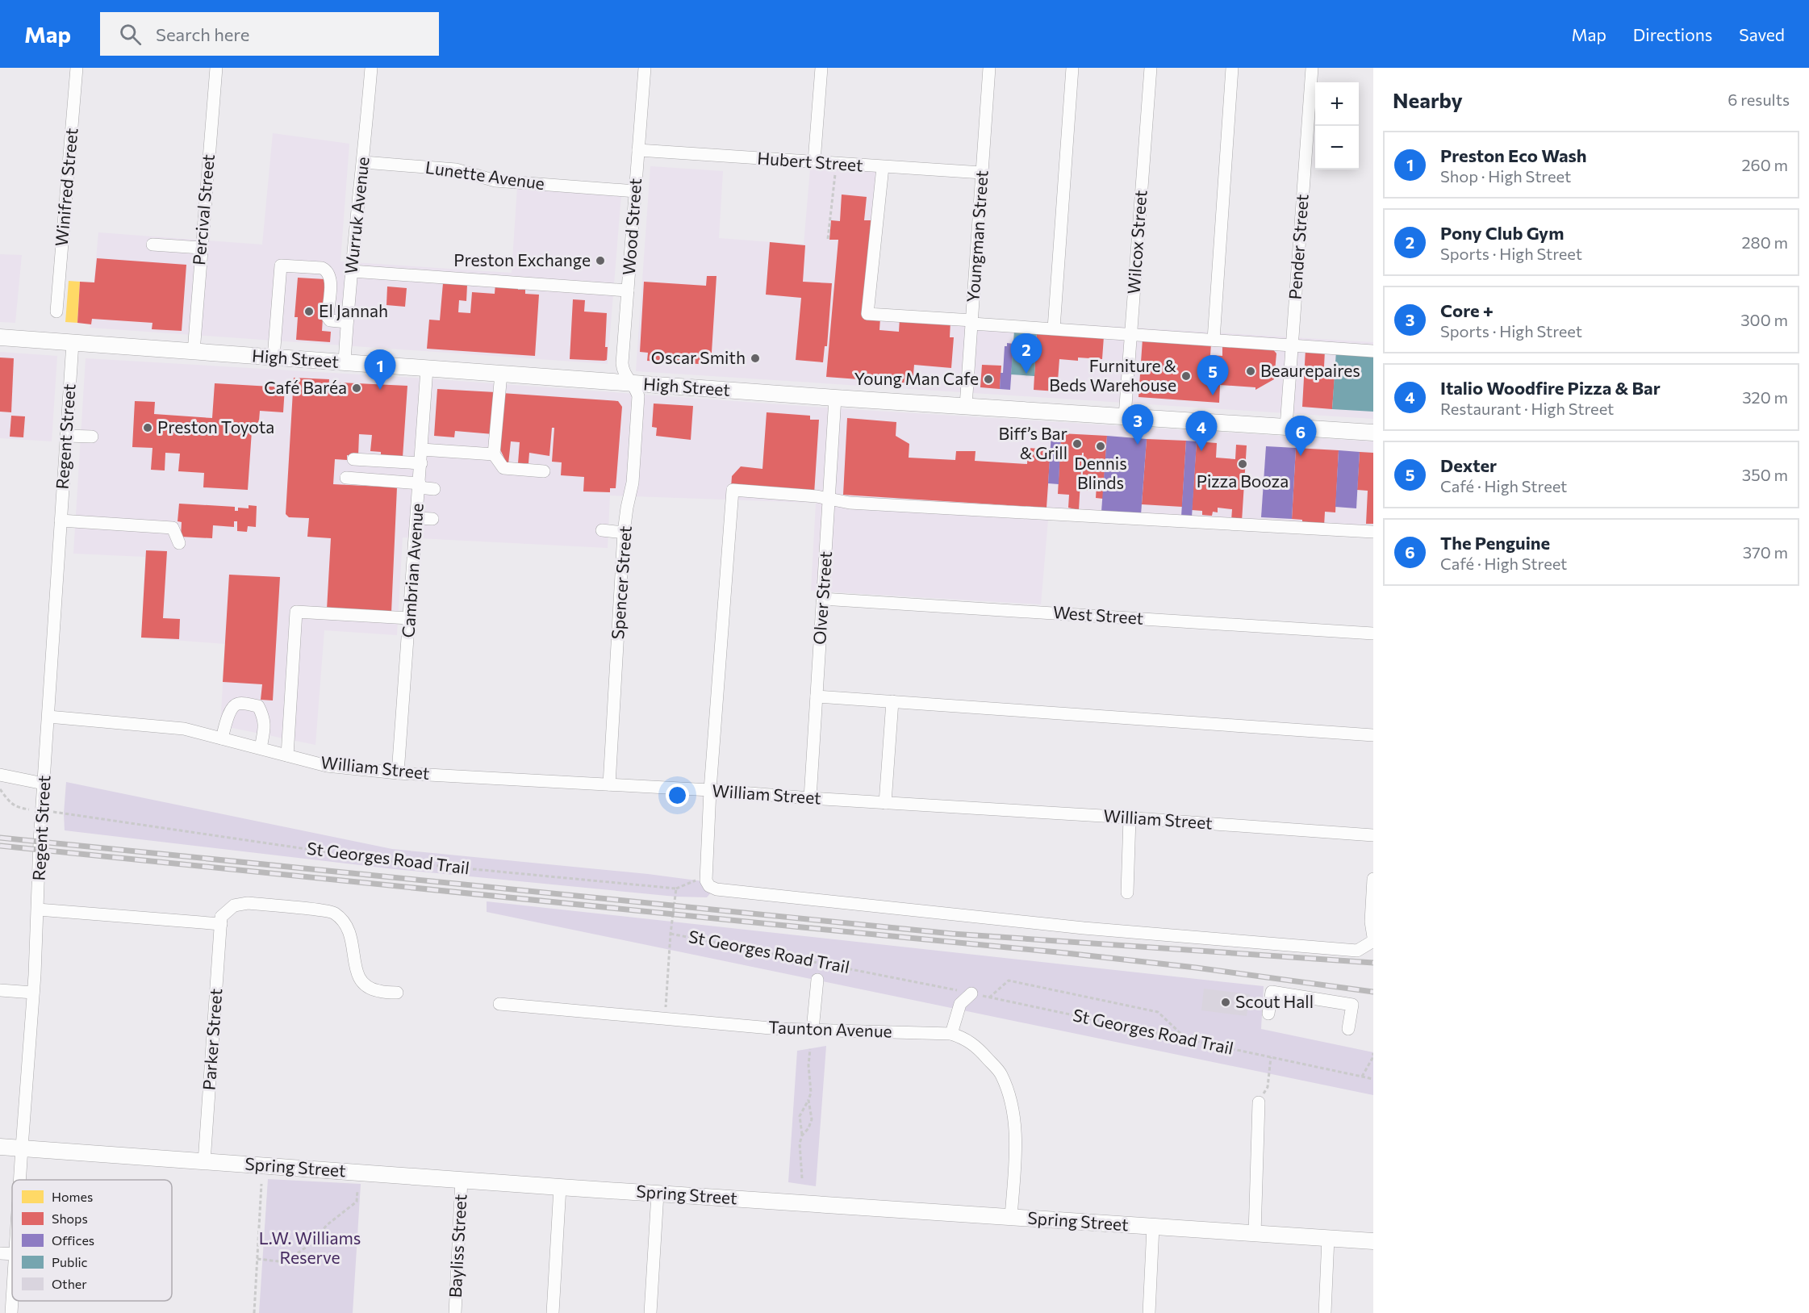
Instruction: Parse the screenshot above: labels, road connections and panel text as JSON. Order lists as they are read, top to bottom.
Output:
{
  "streets": {
    "main road": ["High Street", "Spring Street"],
    "street": [
      "Hubert Street",
      "Lunette Avenue",
      "Winifred Street",
      "Percival Street",
      "Wurruk Avenue",
      "Wood Street",
      "Youngman Street",
      "Wilcox Street",
      "Pender Street",
      "Regent Street",
      "Cambrian Avenue",
      "Spencer Street",
      "Olver Street",
      "West Street",
      "William Street",
      "Taunton Avenue",
      "Parker Street",
      "Bayliss Street"
    ],
    "path": ["St Georges Road Trail"]
  },
  "crossings": [
    ["Hubert Street", "Wood Street"],
    ["Hubert Street", "Youngman Street"],
    ["Lunette Avenue", "Wurruk Avenue"],
    ["Lunette Avenue", "Wood Street"],
    ["Percival Street", "High Street"],
    ["Wurruk Avenue", "High Street"],
    ["Wood Street", "High Street"],
    ["Wood Street", "Spencer Street"],
    ["Youngman Street", "High Street"],
    ["Wilcox Street", "High Street"],
    ["Pender Street", "High Street"],
    ["High Street", "Regent Street"],
    ["High Street", "Cambrian Avenue"],
    ["High Street", "Spencer Street"],
    ["High Street", "Olver Street"],
    ["Regent Street", "William Street"],
    ["Regent Street", "Spring Street"],
    ["Cambrian Avenue", "William Street"],
    ["Spencer Street", "William Street"],
    ["Olver Street", "West Street"],
    ["Olver Street", "William Street"],
    ["Taunton Avenue", "Spring Street"],
    ["Parker Street", "Spring Street"],
    ["Spring Street", "Bayliss Street"]
  ],
  "parks": ["L.W. Williams Reserve"],
  "places": [
    "Preston Exchange",
    "El Jannah",
    "Oscar Smith",
    "Beaurepaires",
    "Furniture & Beds Warehouse",
    "Young Man Cafe",
    "Café Baréa",
    "Preston Toyota",
    "Biff’s Bar & Grill",
    "Dennis Blinds",
    "Pizza Booza",
    "Scout Hall"
  ],
  "legend": [
    "Homes",
    "Shops",
    "Offices",
    "Public",
    "Other"
  ],
  "page": {
    "header": "Map",
    "search": "Search here",
    "nav": ["Map", "Directions", "Saved"],
    "heading": ["Nearby", "6 results"],
    "map_buttons": ["+", "−"],
    "list": [
      {
        "mark": "1",
        "name": "Preston Eco Wash",
        "note": "Shop · High Street",
        "value": "260 m"
      },
      {
        "mark": "2",
        "name": "Pony Club Gym",
        "note": "Sports · High Street",
        "value": "280 m"
      },
      {
        "mark": "3",
        "name": "Core +",
        "note": "Sports · High Street",
        "value": "300 m"
      },
      {
        "mark": "4",
        "name": "Italio Woodfire Pizza & Bar",
        "note": "Restaurant · High Street",
        "value": "320 m"
      },
      {
        "mark": "5",
        "name": "Dexter",
        "note": "Café · High Street",
        "value": "350 m"
      },
      {
        "mark": "6",
        "name": "The Penguine",
        "note": "Café · High Street",
        "value": "370 m"
      }
    ],
    "pins": [
      "2",
      "1",
      "5",
      "3",
      "4",
      "6"
    ]
  }
}
